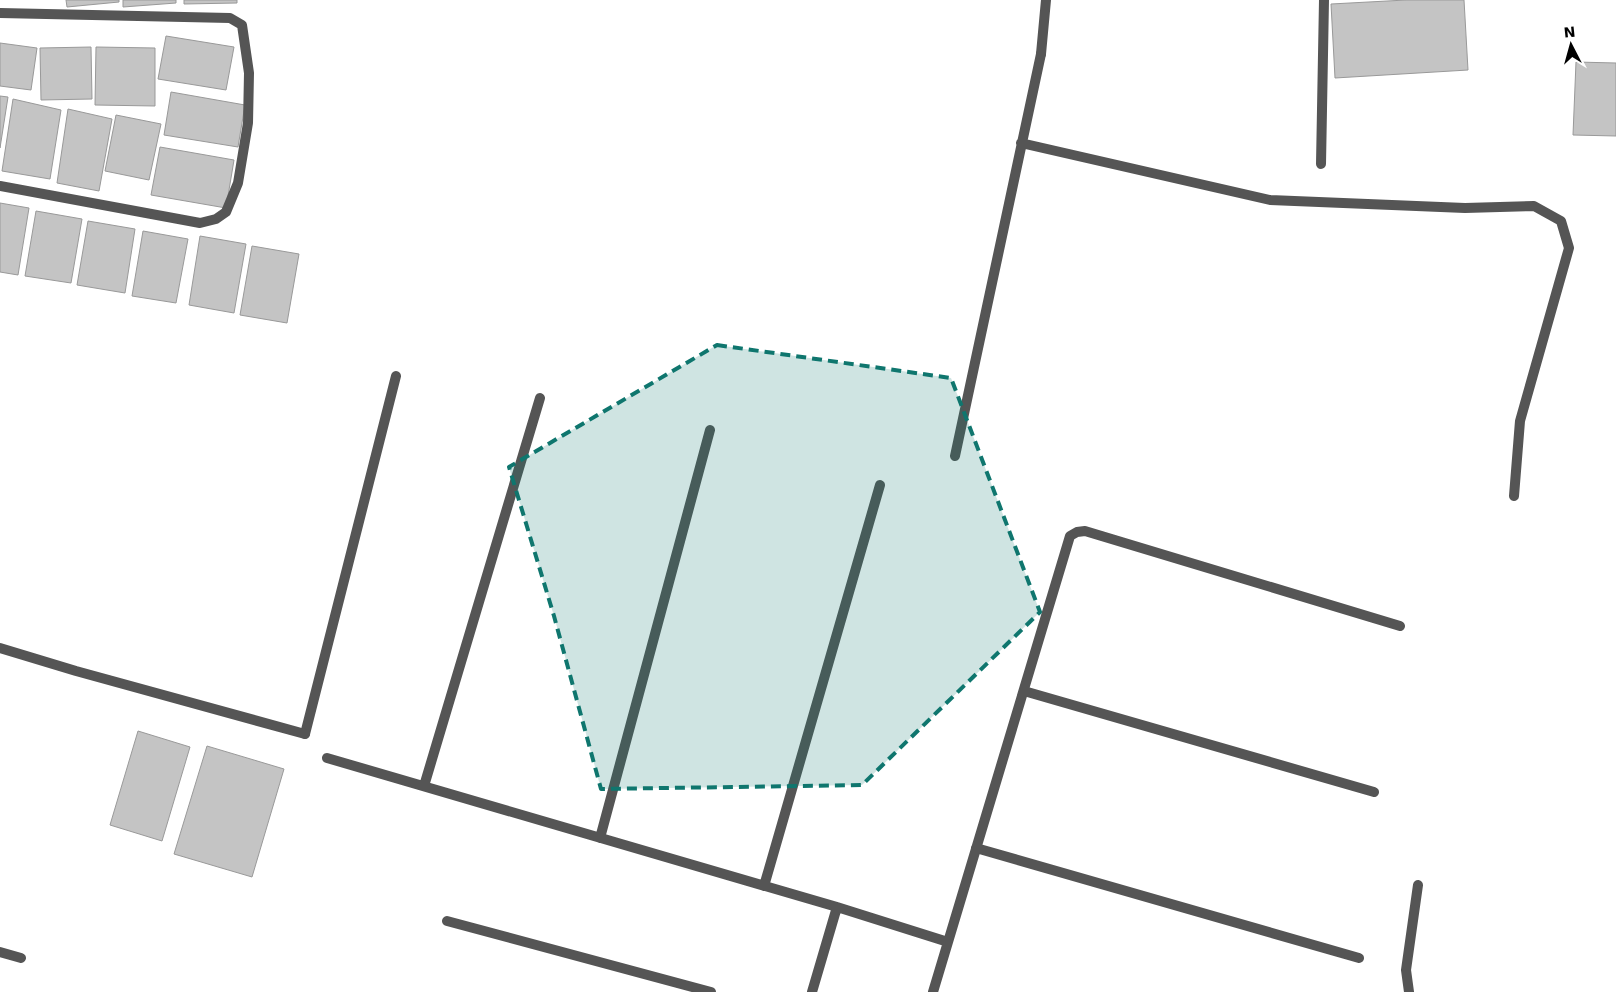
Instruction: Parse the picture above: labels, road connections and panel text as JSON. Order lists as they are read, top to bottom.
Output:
{
  "north": "top"
}
